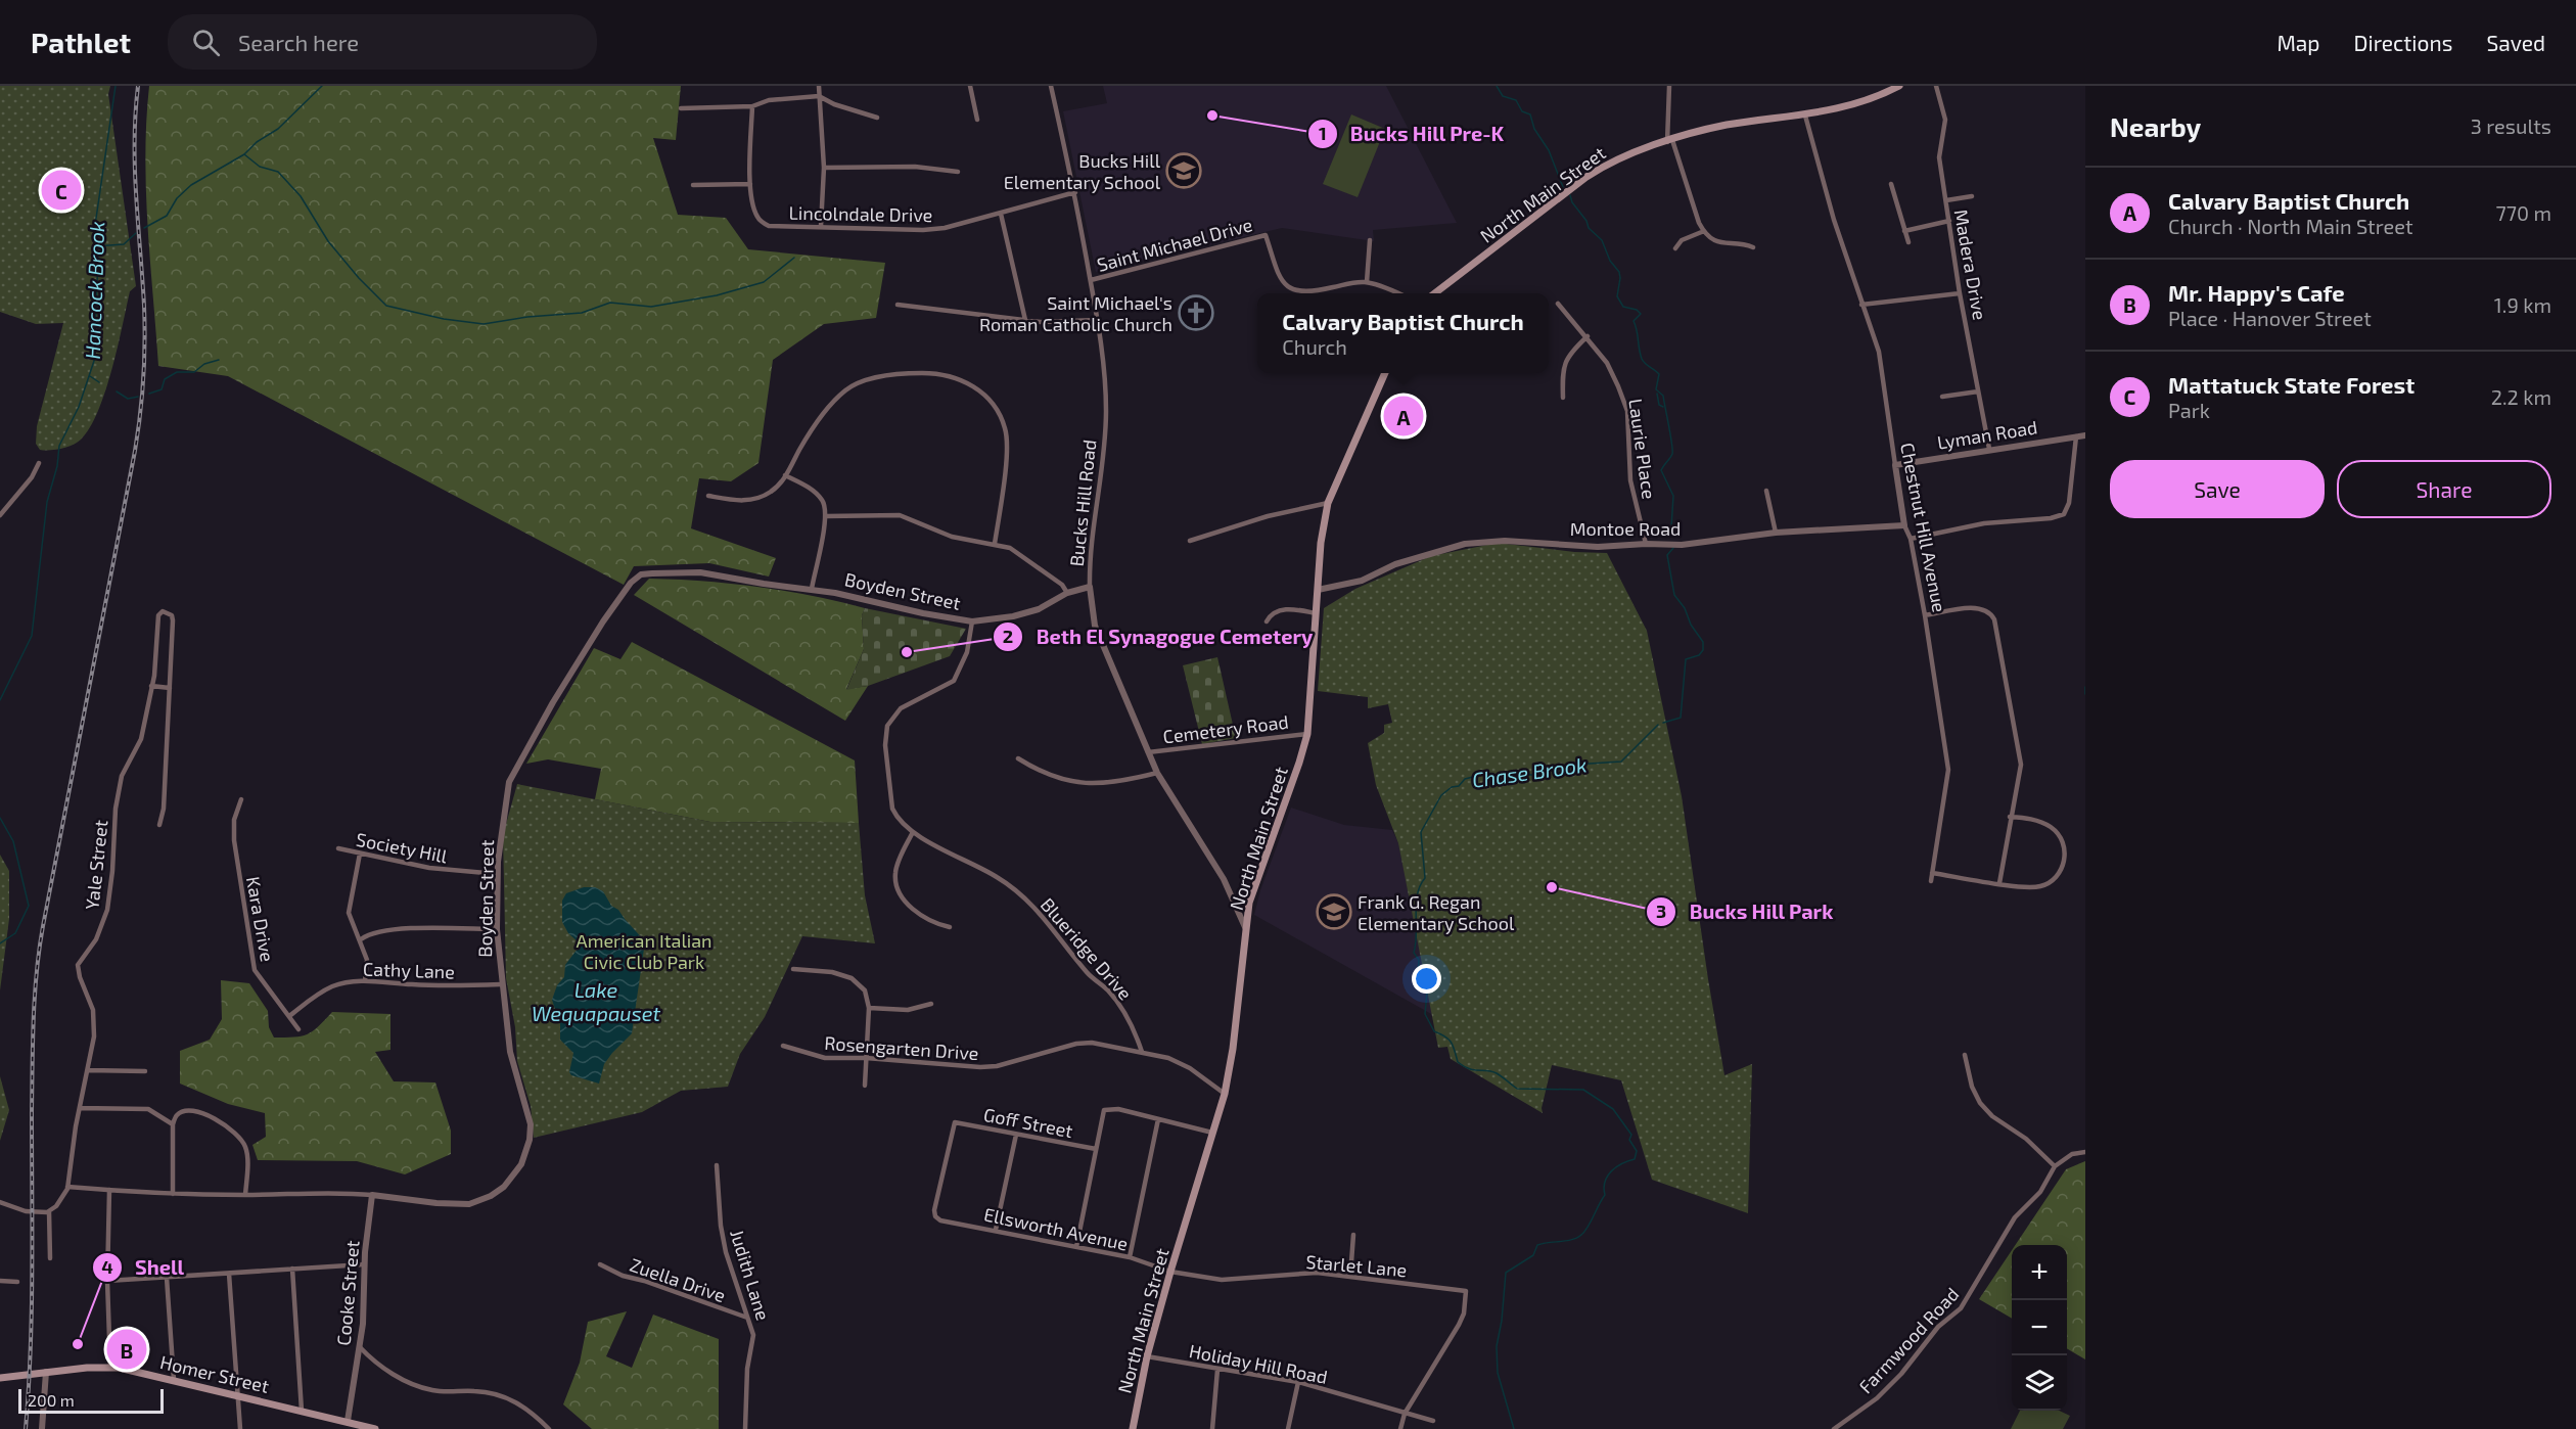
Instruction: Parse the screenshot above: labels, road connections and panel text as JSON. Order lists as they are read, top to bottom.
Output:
{
  "streets": {
    "main road": ["North Main Street", "Homer Street"],
    "street": [
      "Lincolndale Drive",
      "Saint Michael Drive",
      "Madera Drive",
      "Lyman Road",
      "Laurie Place",
      "Bucks Hill Road",
      "Chestnut Hill Avenue",
      "Montoe Road",
      "Boyden Street",
      "Cemetery Road",
      "Society Hill",
      "Yale Street",
      "Kara Drive",
      "Blueridge Drive",
      "Cathy Lane",
      "Rosengarten Drive",
      "Goff Street",
      "Ellsworth Avenue",
      "Starlet Lane",
      "Judith Lane",
      "Zuella Drive",
      "Cooke Street",
      "Farmwood Road",
      "Holiday Hill Road"
    ]
  },
  "crossings": [
    ["North Main Street", "Bucks Hill Road"],
    ["North Main Street", "Chestnut Hill Avenue"],
    ["North Main Street", "Montoe Road"],
    ["North Main Street", "Cemetery Road"],
    ["North Main Street", "Rosengarten Drive"],
    ["North Main Street", "Ellsworth Avenue"],
    ["North Main Street", "Starlet Lane"],
    ["North Main Street", "Holiday Hill Road"],
    ["Lincolndale Drive", "Bucks Hill Road"],
    ["Saint Michael Drive", "Bucks Hill Road"],
    ["Madera Drive", "Lyman Road"],
    ["Lyman Road", "Chestnut Hill Avenue"],
    ["Laurie Place", "Montoe Road"],
    ["Bucks Hill Road", "Boyden Street"],
    ["Bucks Hill Road", "Cemetery Road"],
    ["Chestnut Hill Avenue", "Montoe Road"],
    ["Boyden Street", "Society Hill"],
    ["Boyden Street", "Yale Street"],
    ["Boyden Street", "Cathy Lane"],
    ["Boyden Street", "Cooke Street"],
    ["Kara Drive", "Cathy Lane"],
    ["Blueridge Drive", "Rosengarten Drive"],
    ["Goff Street", "Ellsworth Avenue"],
    ["Ellsworth Avenue", "Starlet Lane"],
    ["Starlet Lane", "Holiday Hill Road"],
    ["Judith Lane", "Zuella Drive"],
    ["Cooke Street", "Homer Street"]
  ],
  "water": ["Hancock Brook", "Chase Brook", "Lake Wequapauset"],
  "parks": ["American Italian Civic Club Park"],
  "places": {
    "other": [
      "Bucks Hill Pre-K",
      "Beth El Synagogue Cemetery",
      "Bucks Hill Park",
      "Shell"
    ],
    "school or university": ["Bucks Hill Elementary School", "Frank G. Regan Elementary School"],
    "church": ["Saint Michael's Roman Catholic Church"]
  },
  "scale_bar": "200 m",
  "page": {
    "header": "Pathlet",
    "search": "Search here",
    "nav": ["Map", "Directions", "Saved"],
    "heading": ["Nearby", "3 results"],
    "list": [
      {
        "mark": "A",
        "name": "Calvary Baptist Church",
        "note": "Church · North Main Street",
        "value": "770 m"
      },
      {
        "mark": "B",
        "name": "Mr. Happy's Cafe",
        "note": "Place · Hanover Street",
        "value": "1.9 km"
      },
      {
        "mark": "C",
        "name": "Mattatuck State Forest",
        "note": "Park",
        "value": "2.2 km"
      }
    ],
    "pins": ["C", "A", "B"],
    "popup": ["Calvary Baptist Church", "Church"],
    "buttons": ["Save", "Share"],
    "map_buttons": ["+", "−"],
    "scale": "200 m"
  }
}
